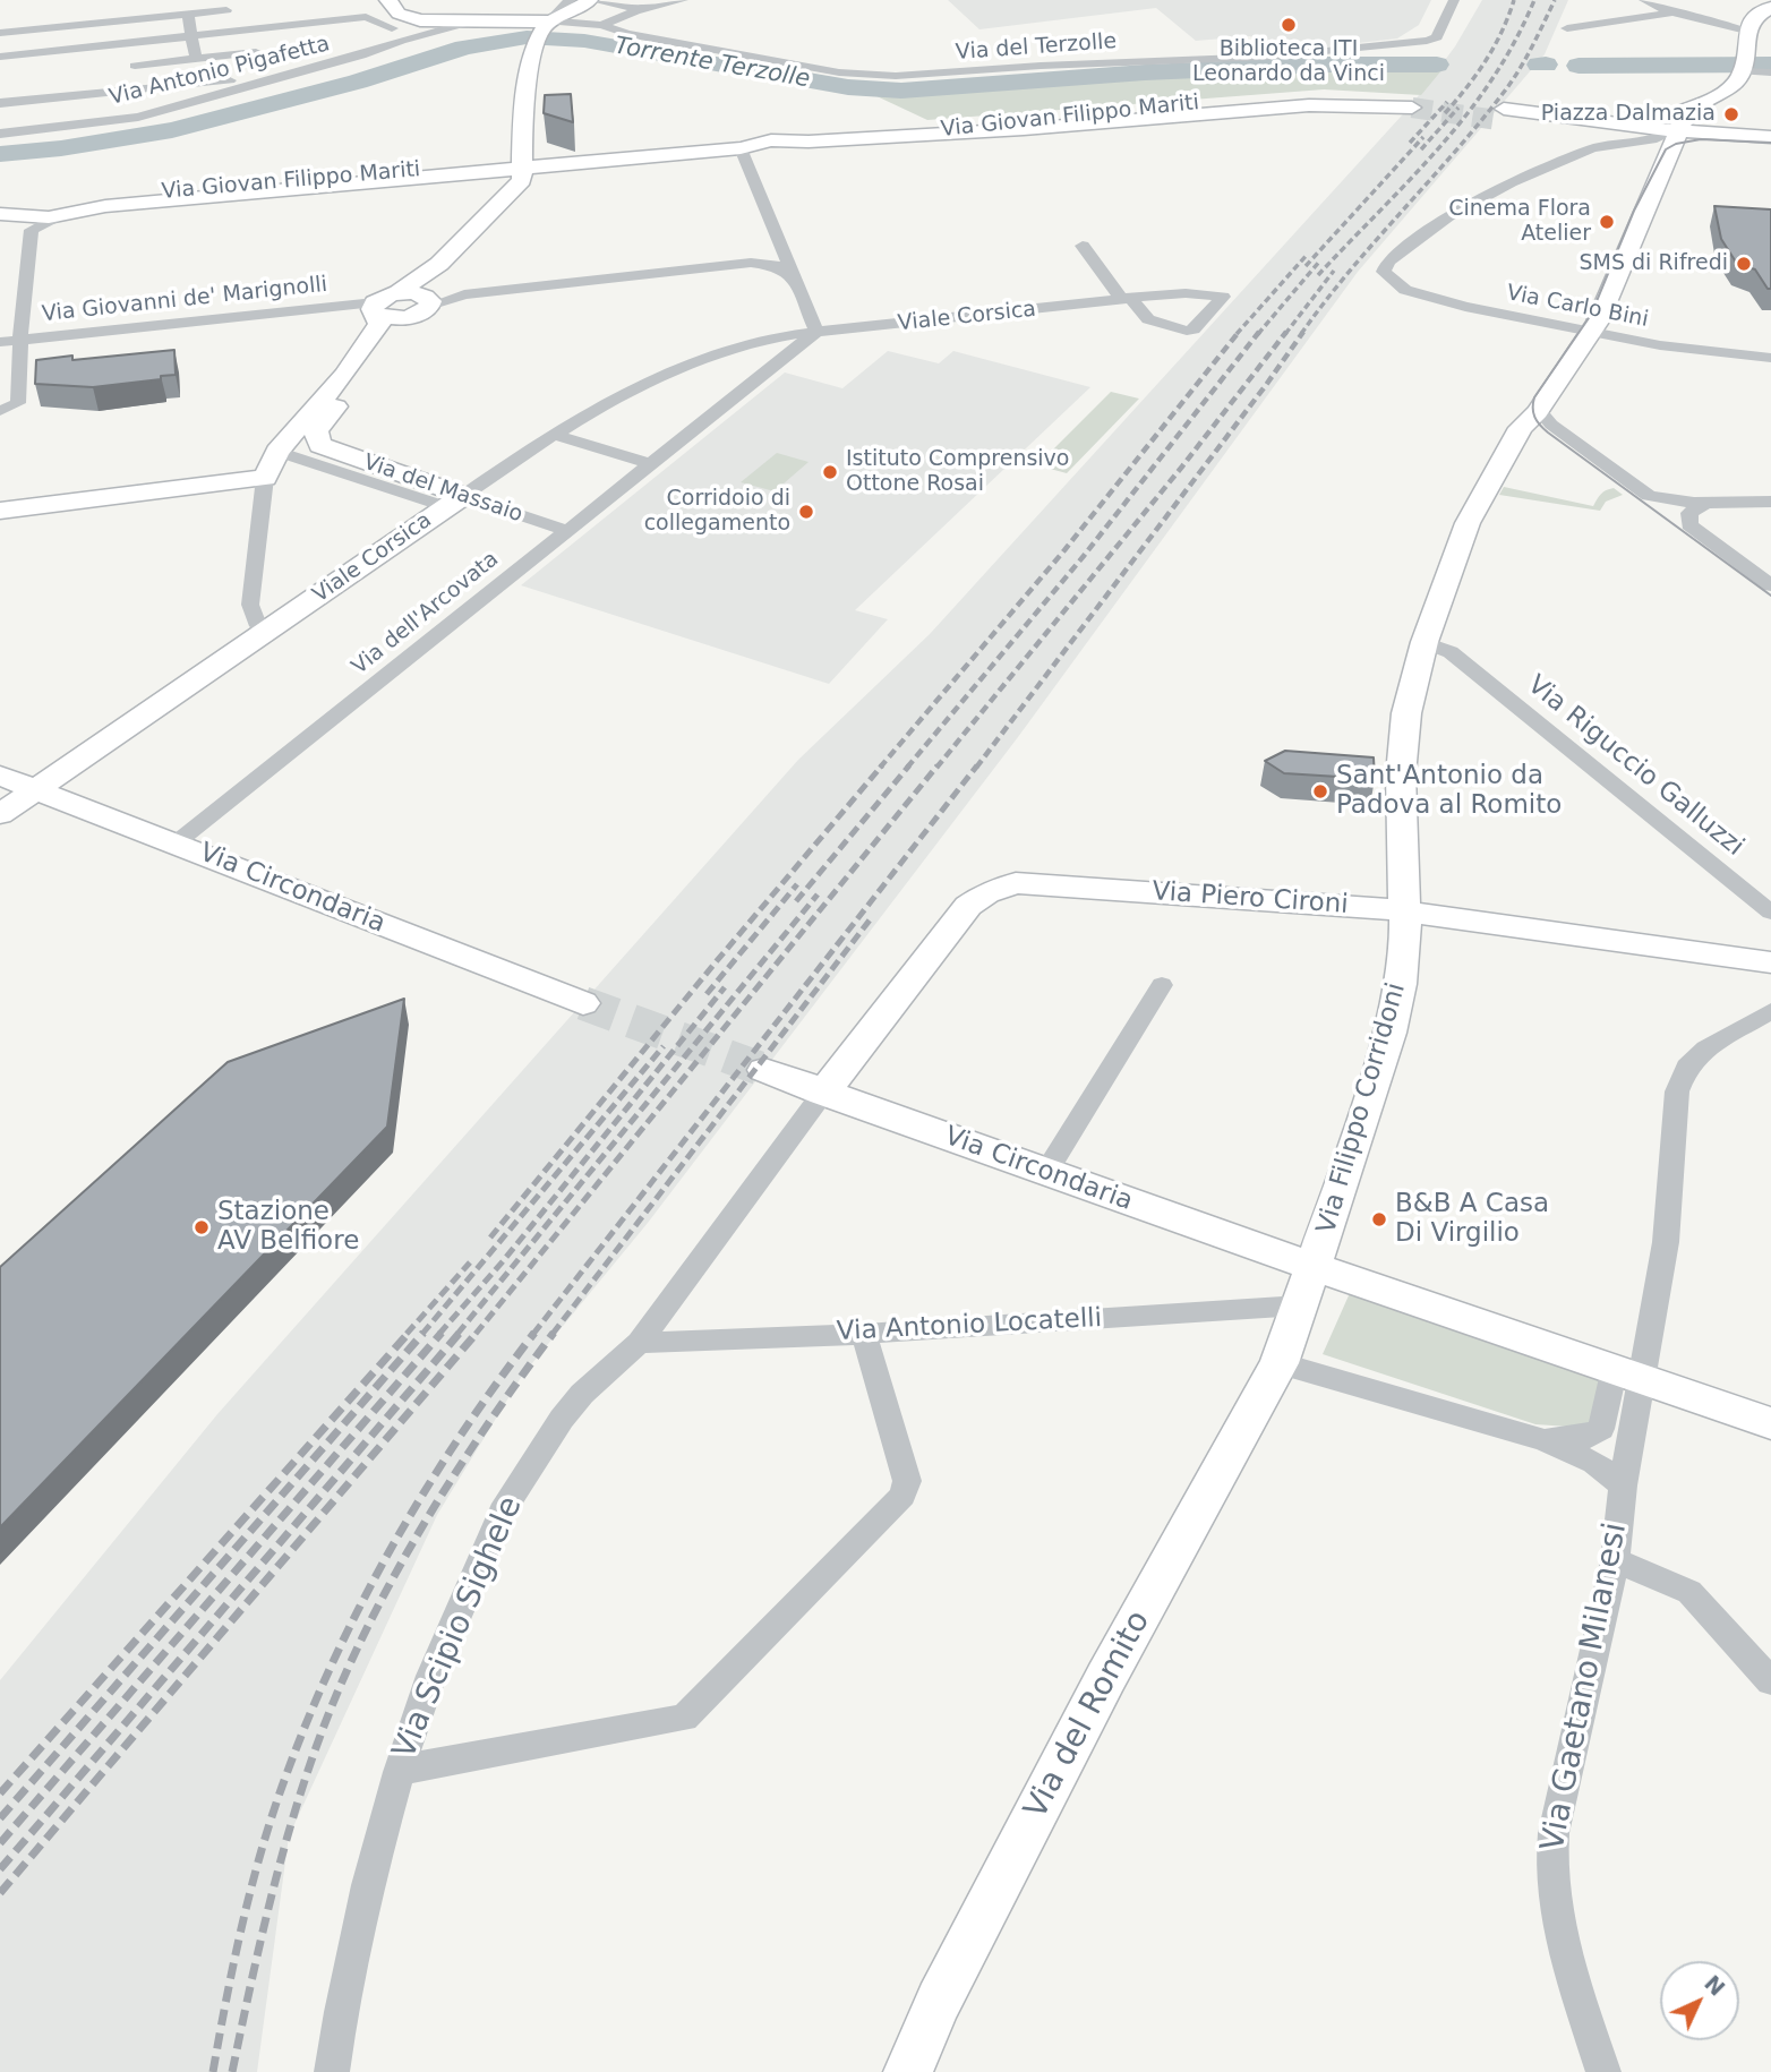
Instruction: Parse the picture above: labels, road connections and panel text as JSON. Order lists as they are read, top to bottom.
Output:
{
  "streets": {
    "street": [
      "Via del Terzolle",
      "Via Antonio Pigafetta",
      "Via Giovan Filippo Mariti",
      "Via Giovanni de' Marignolli",
      "Via Carlo Bini",
      "Viale Corsica",
      "Via del Massaio",
      "Via dell'Arcovata",
      "Via Riguccio Galluzzi",
      "Via Circondaria",
      "Via Piero Cironi",
      "Via Filippo Corridoni",
      "Via Antonio Locatelli",
      "Via Scipio Sighele",
      "Via Gaetano Milanesi",
      "Via del Romito"
    ]
  },
  "crossings": [
    ["Via Carlo Bini", "Via Filippo Corridoni"],
    ["Viale Corsica", "Via del Massaio"],
    ["Viale Corsica", "Via dell'Arcovata"],
    ["Viale Corsica", "Via Circondaria"],
    ["Via del Massaio", "Via dell'Arcovata"],
    ["Via dell'Arcovata", "Via Circondaria"],
    ["Via Riguccio Galluzzi", "Via Filippo Corridoni"],
    ["Via Circondaria", "Via Piero Cironi"],
    ["Via Circondaria", "Via Filippo Corridoni"],
    ["Via Circondaria", "Via Scipio Sighele"],
    ["Via Circondaria", "Via Gaetano Milanesi"],
    ["Via Piero Cironi", "Via Filippo Corridoni"],
    ["Via Piero Cironi", "Via Scipio Sighele"],
    ["Via Filippo Corridoni", "Via Antonio Locatelli"],
    ["Via Filippo Corridoni", "Via del Romito"],
    ["Via Antonio Locatelli", "Via Scipio Sighele"],
    ["Via Antonio Locatelli", "Via del Romito"]
  ],
  "water": ["Torrente Terzolle"],
  "places": [
    "Biblioteca ITI Leonardo da Vinci",
    "Piazza Dalmazia",
    "Cinema Flora Atelier",
    "SMS di Rifredi",
    "Istituto Comprensivo Ottone Rosai",
    "Corridoio di collegamento",
    "Sant'Antonio da Padova al Romito",
    "B&B A Casa Di Virgilio",
    "Stazione AV Belfiore"
  ],
  "north": "top right"
}
